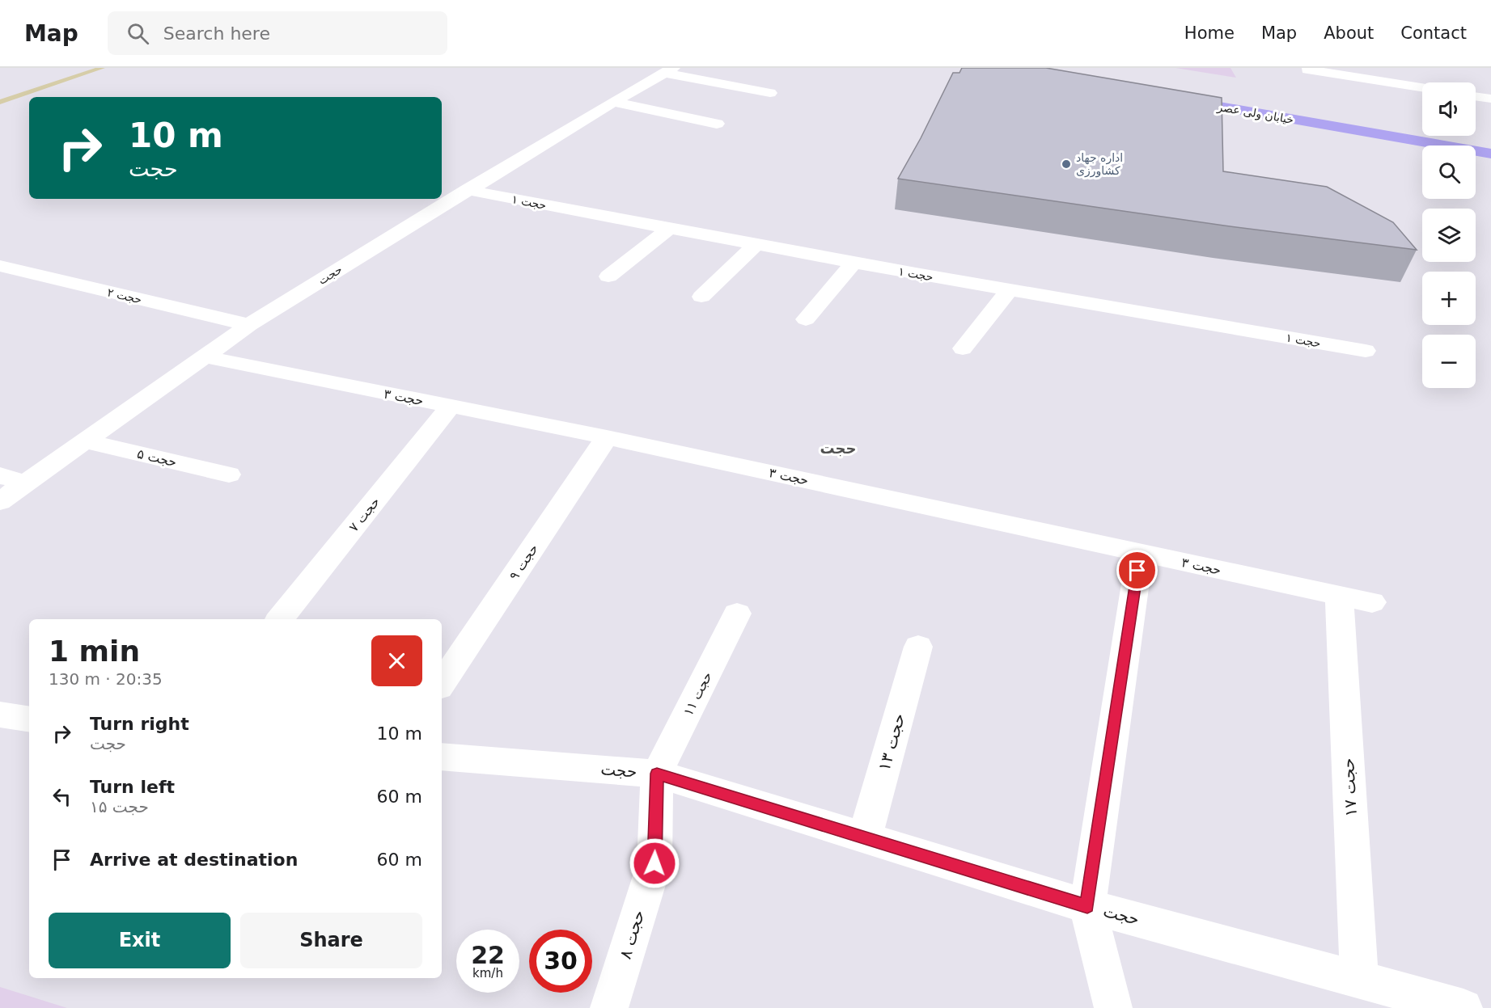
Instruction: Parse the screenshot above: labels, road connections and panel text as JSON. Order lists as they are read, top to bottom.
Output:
{
  "streets": {
    "main road": ["خیابان ولی عصر"],
    "street": [
      "حجت ۱",
      "حجت",
      "حجت ۲",
      "حجت ۳",
      "حجت ۵",
      "حجت ۷",
      "حجت ۹",
      "حجت ۱۱",
      "حجت ۱۳",
      "حجت ۱۷",
      "حجت ۸"
    ]
  },
  "crossings": [
    ["حجت ۱", "حجت"],
    ["حجت", "حجت ۲"],
    ["حجت", "حجت ۳"],
    ["حجت", "حجت ۵"],
    ["حجت", "حجت ۱۱"],
    ["حجت", "حجت ۱۳"],
    ["حجت", "حجت ۱۷"],
    ["حجت", "حجت ۸"],
    ["حجت ۳", "حجت ۷"],
    ["حجت ۳", "حجت ۹"],
    ["حجت ۳", "حجت ۱۷"],
    ["حجت ۱۱", "حجت ۸"]
  ],
  "districts": ["حجت"],
  "places": ["اداره جهاد کشاورزی"],
  "page": {
    "header": "Map",
    "search": "Search here",
    "nav": [
      "Home",
      "Map",
      "About",
      "Contact"
    ],
    "map_buttons": ["+", "−"],
    "turn": ["10 m", "حجت"],
    "heading": ["1 min", "130 m · 20:35"],
    "list": [
      {
        "name": "Turn right",
        "note": "حجت",
        "value": "10 m"
      },
      {
        "name": "Turn left",
        "note": "حجت ۱۵",
        "value": "60 m"
      },
      {
        "name": "Arrive at destination",
        "value": "60 m"
      }
    ],
    "buttons": ["Exit", "Share"],
    "speed": "22 km/h",
    "limit": "30"
  }
}
